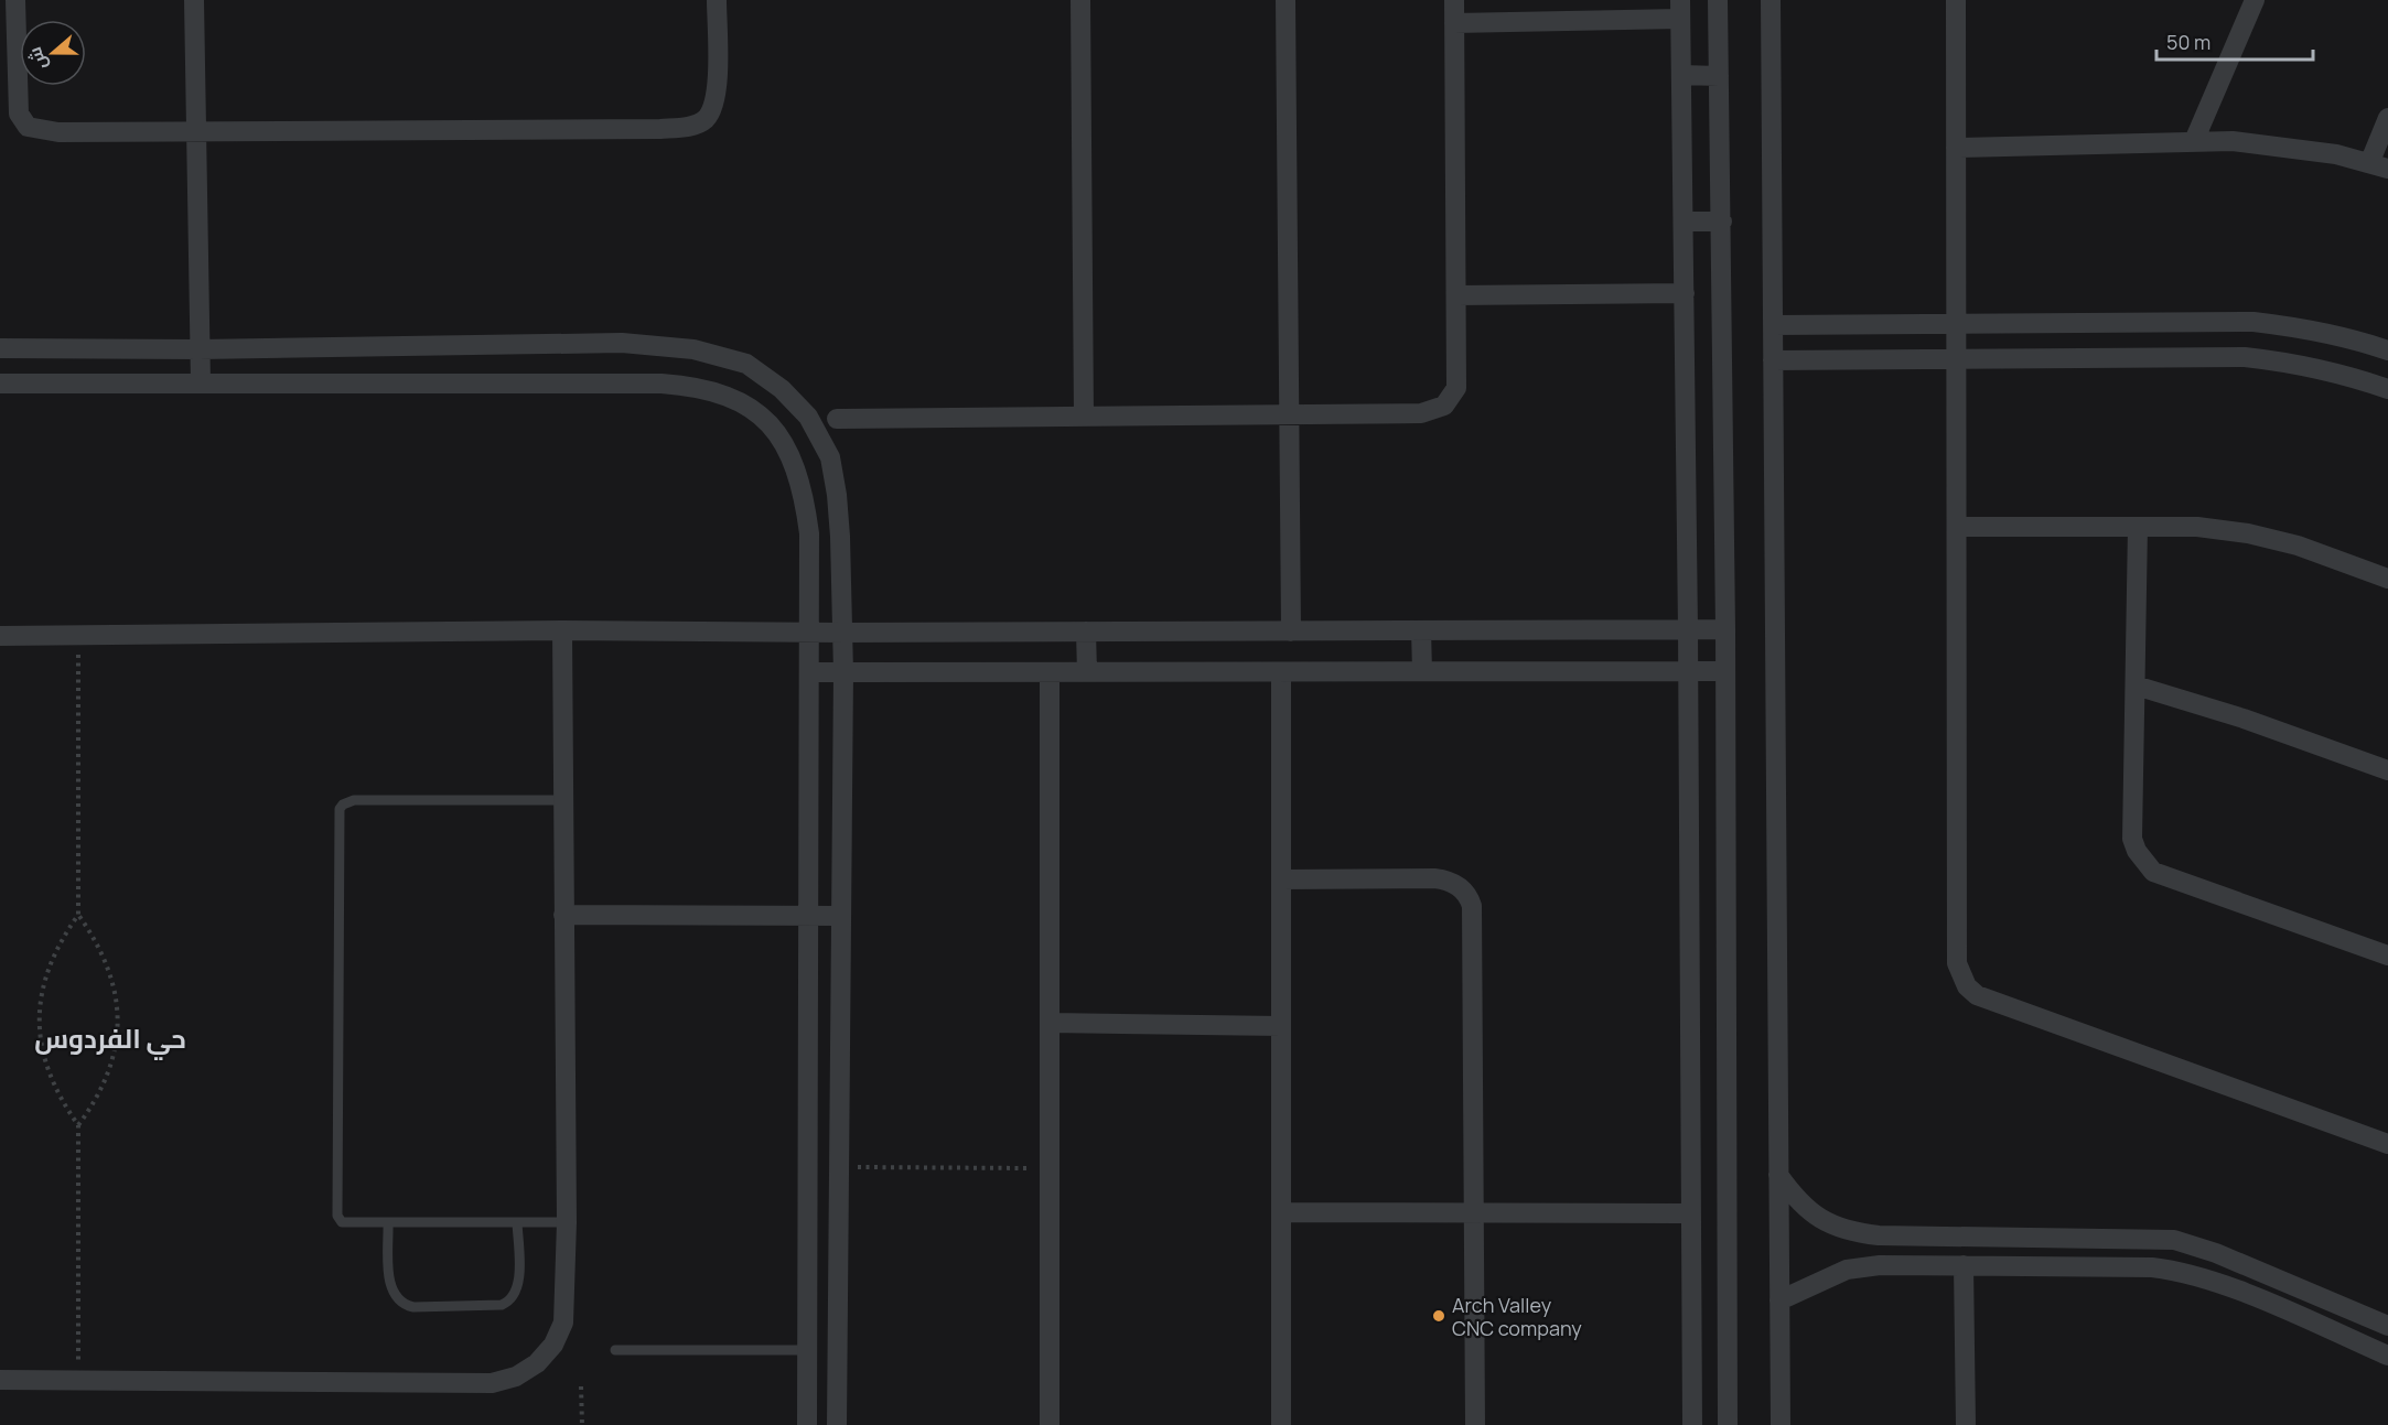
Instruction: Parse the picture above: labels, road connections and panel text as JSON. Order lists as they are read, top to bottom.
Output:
{
  "districts": ["حي الفردوس"],
  "places": ["Arch Valley CNC company"],
  "scale_bar": "50 m",
  "north": "left"
}
